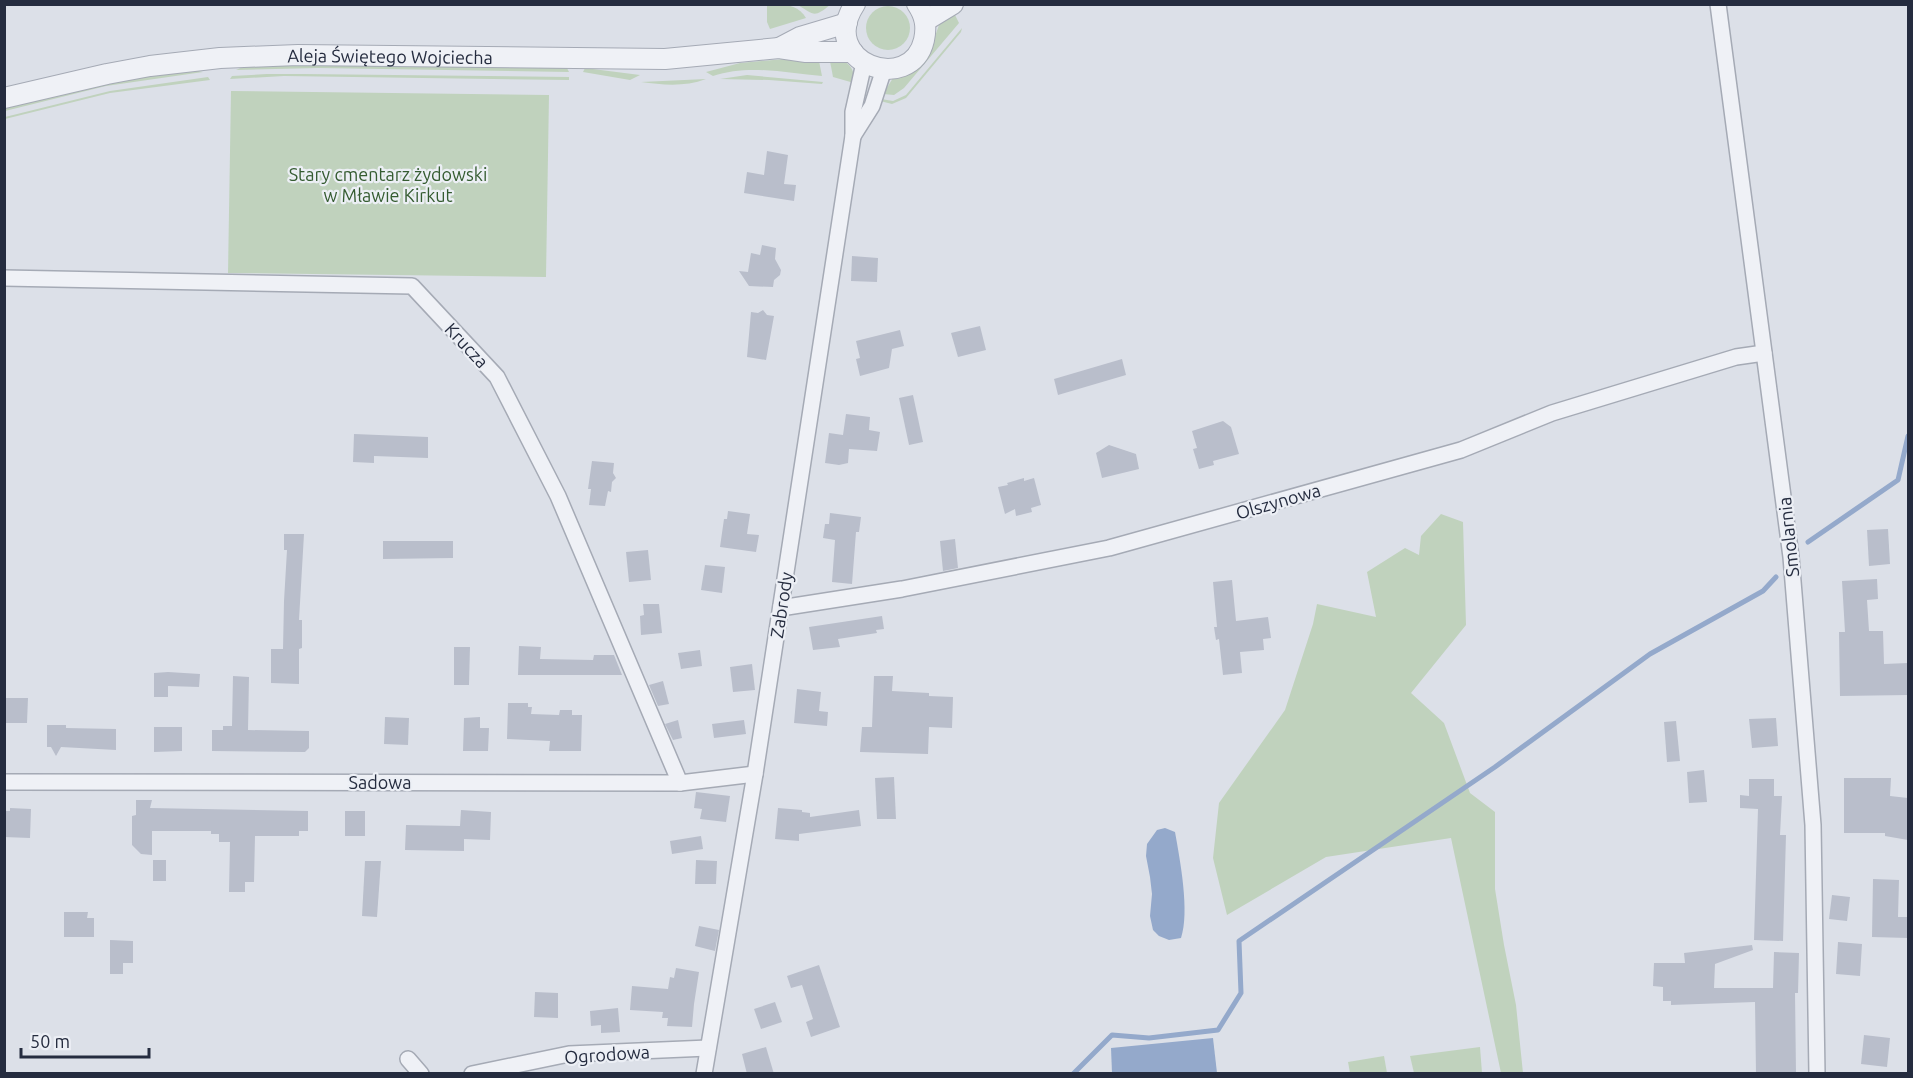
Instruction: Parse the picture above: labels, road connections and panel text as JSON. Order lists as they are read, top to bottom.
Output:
{
  "streets": {
    "street": [
      "Aleja Świętego Wojciecha",
      "Krucza",
      "Olszynowa",
      "Smolarnia",
      "Zabrody",
      "Sadowa",
      "Ogrodowa"
    ]
  },
  "crossings": [
    ["Aleja Świętego Wojciecha", "Zabrody"],
    ["Krucza", "Sadowa"],
    ["Olszynowa", "Smolarnia"],
    ["Olszynowa", "Zabrody"],
    ["Zabrody", "Sadowa"],
    ["Zabrody", "Ogrodowa"]
  ],
  "parks": ["Stary cmentarz żydowski w Mławie Kirkut"],
  "scale_bar": "50 m"
}
